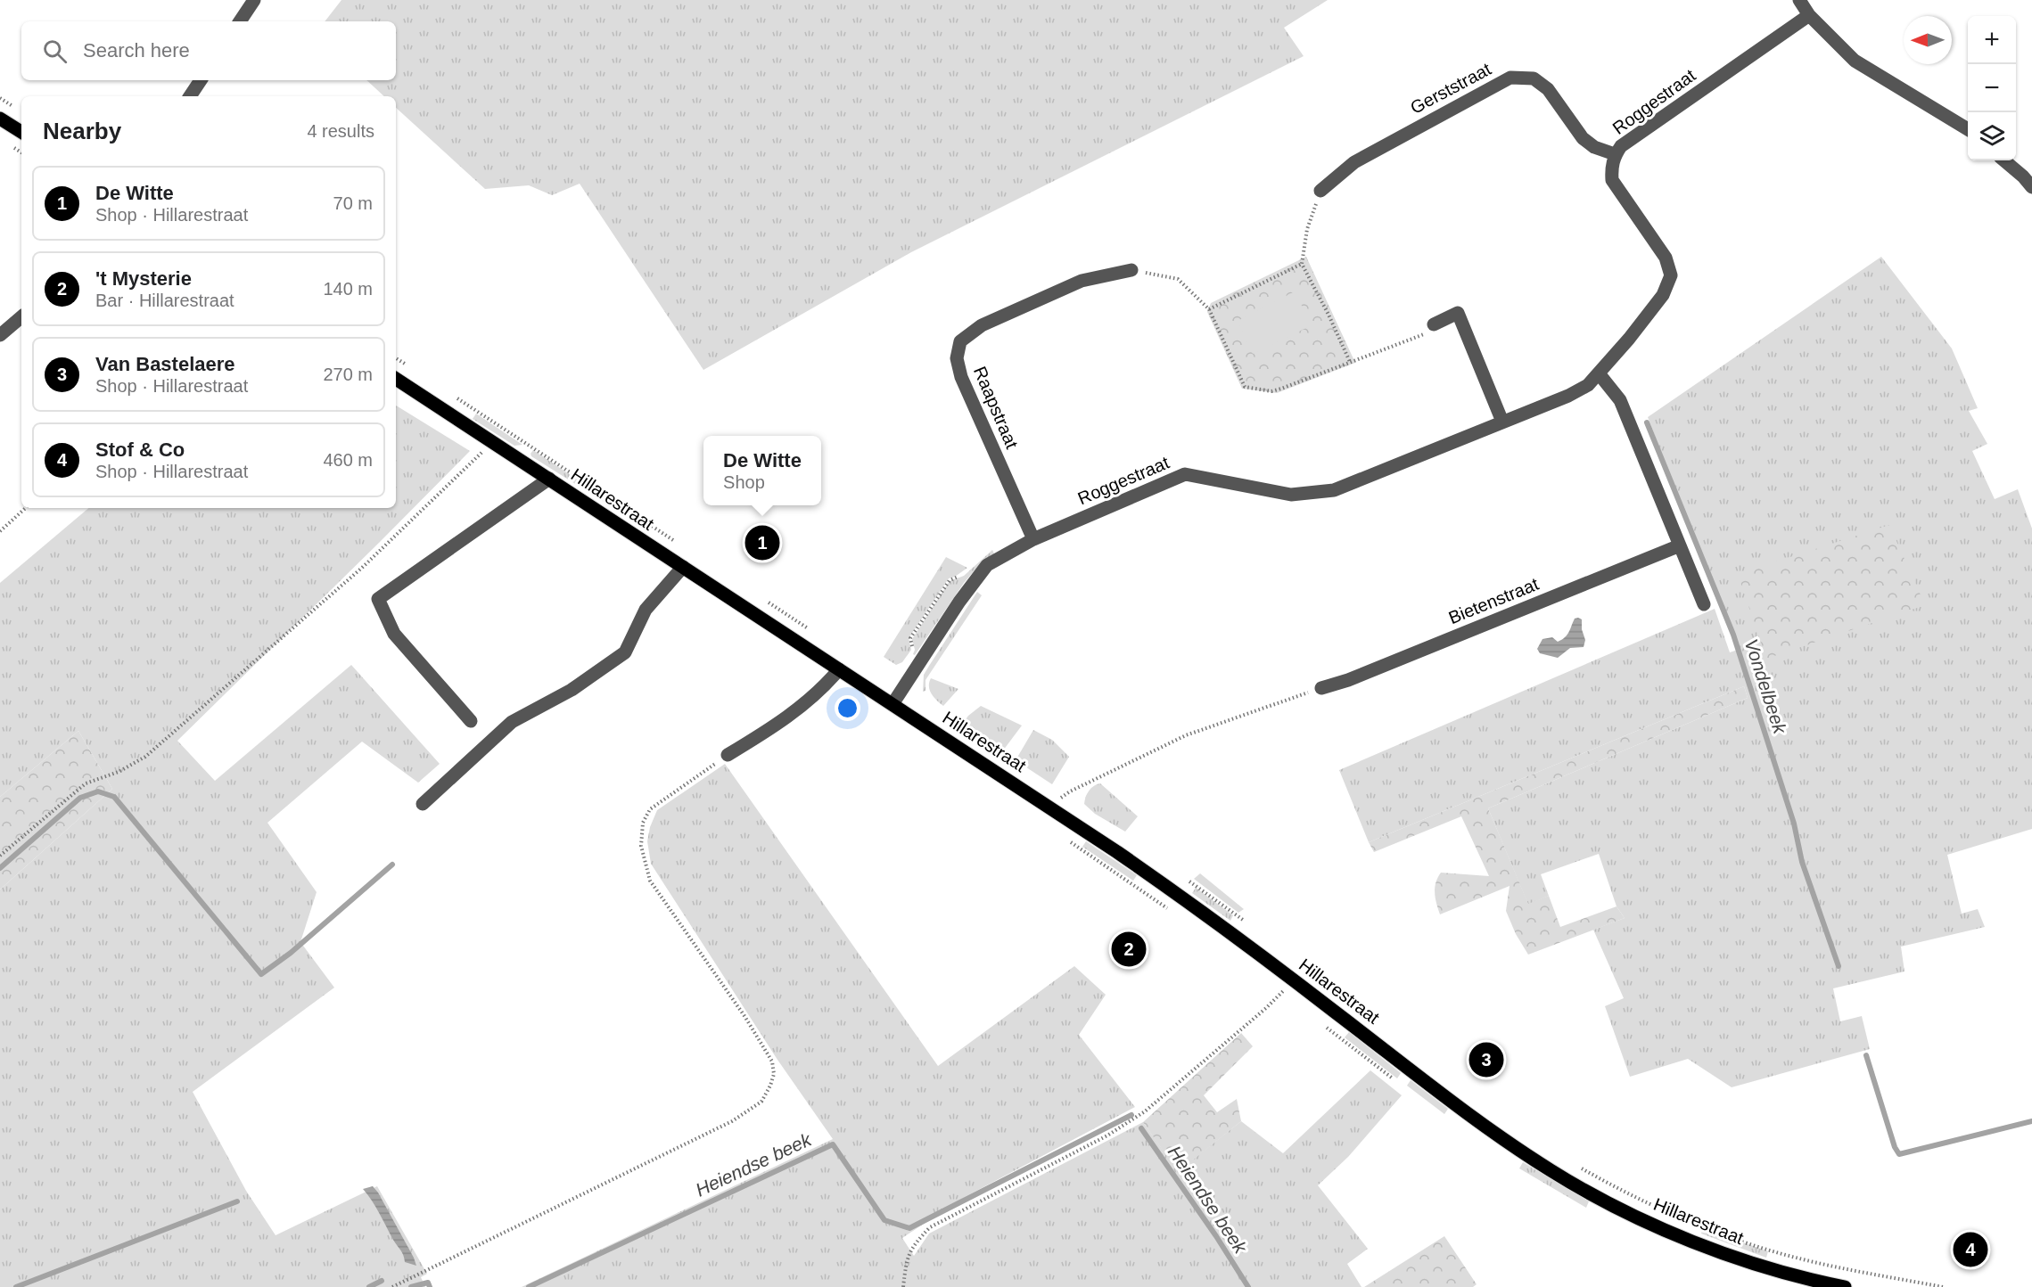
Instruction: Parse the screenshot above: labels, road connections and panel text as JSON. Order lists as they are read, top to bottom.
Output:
{
  "streets": {
    "main road": ["Hillarestraat"],
    "street": [
      "Gerststraat",
      "Roggestraat",
      "Raapstraat",
      "Bietenstraat"
    ]
  },
  "crossings": [
    ["Gerststraat", "Roggestraat"],
    ["Roggestraat", "Raapstraat"],
    ["Roggestraat", "Hillarestraat"]
  ],
  "water": ["Vondelbeek", "Heiendse beek"],
  "north": "left",
  "page": {
    "map_buttons": ["+", "−"],
    "search": "Search here",
    "heading": ["Nearby", "4 results"],
    "list": [
      {
        "mark": "1",
        "name": "De Witte",
        "note": "Shop · Hillarestraat",
        "value": "70 m"
      },
      {
        "mark": "2",
        "name": "'t Mysterie",
        "note": "Bar · Hillarestraat",
        "value": "140 m"
      },
      {
        "mark": "3",
        "name": "Van Bastelaere",
        "note": "Shop · Hillarestraat",
        "value": "270 m"
      },
      {
        "mark": "4",
        "name": "Stof & Co",
        "note": "Shop · Hillarestraat",
        "value": "460 m"
      }
    ],
    "popup": ["De Witte", "Shop"],
    "pins": [
      "1",
      "2",
      "3",
      "4"
    ]
  }
}
